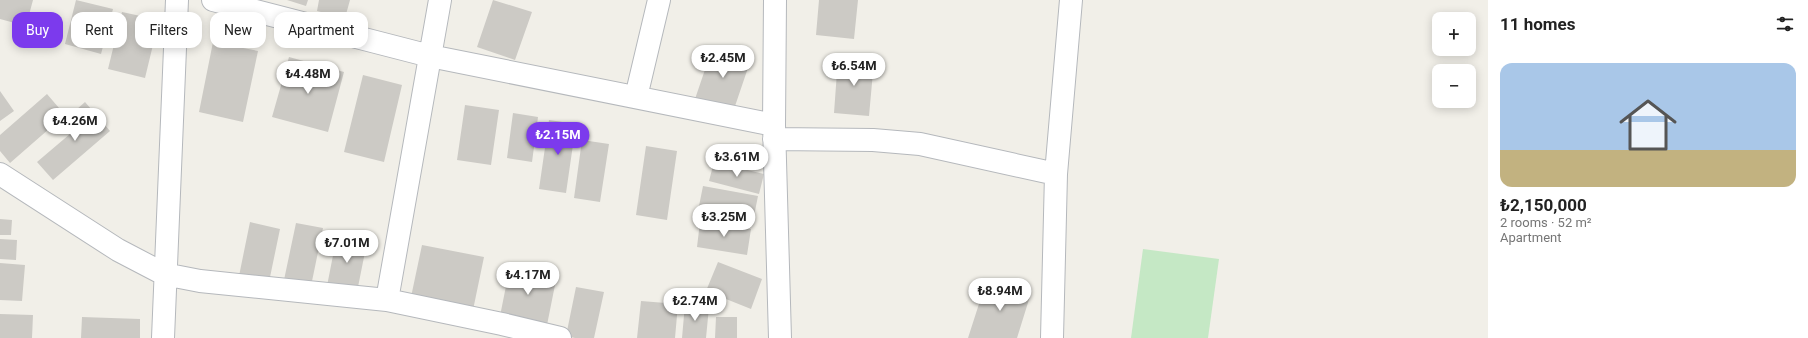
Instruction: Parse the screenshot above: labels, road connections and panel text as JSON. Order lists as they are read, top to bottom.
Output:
{
  "page": {
    "heading": "11 homes",
    "map_buttons": ["+", "−"],
    "chip": [
      "Buy",
      "Rent",
      "Filters",
      "New",
      "Apartment"
    ],
    "price": [
      "₺2.45M",
      "₺6.54M",
      "₺4.48M",
      "₺4.26M",
      "₺2.15M",
      "₺3.61M",
      "₺3.25M",
      "₺7.01M",
      "₺4.17M",
      "₺8.94M",
      "₺2.74M"
    ],
    "list": [
      {
        "name": "₺2,150,000",
        "note": "2 rooms · 52 m² · Apartment"
      }
    ]
  }
}
